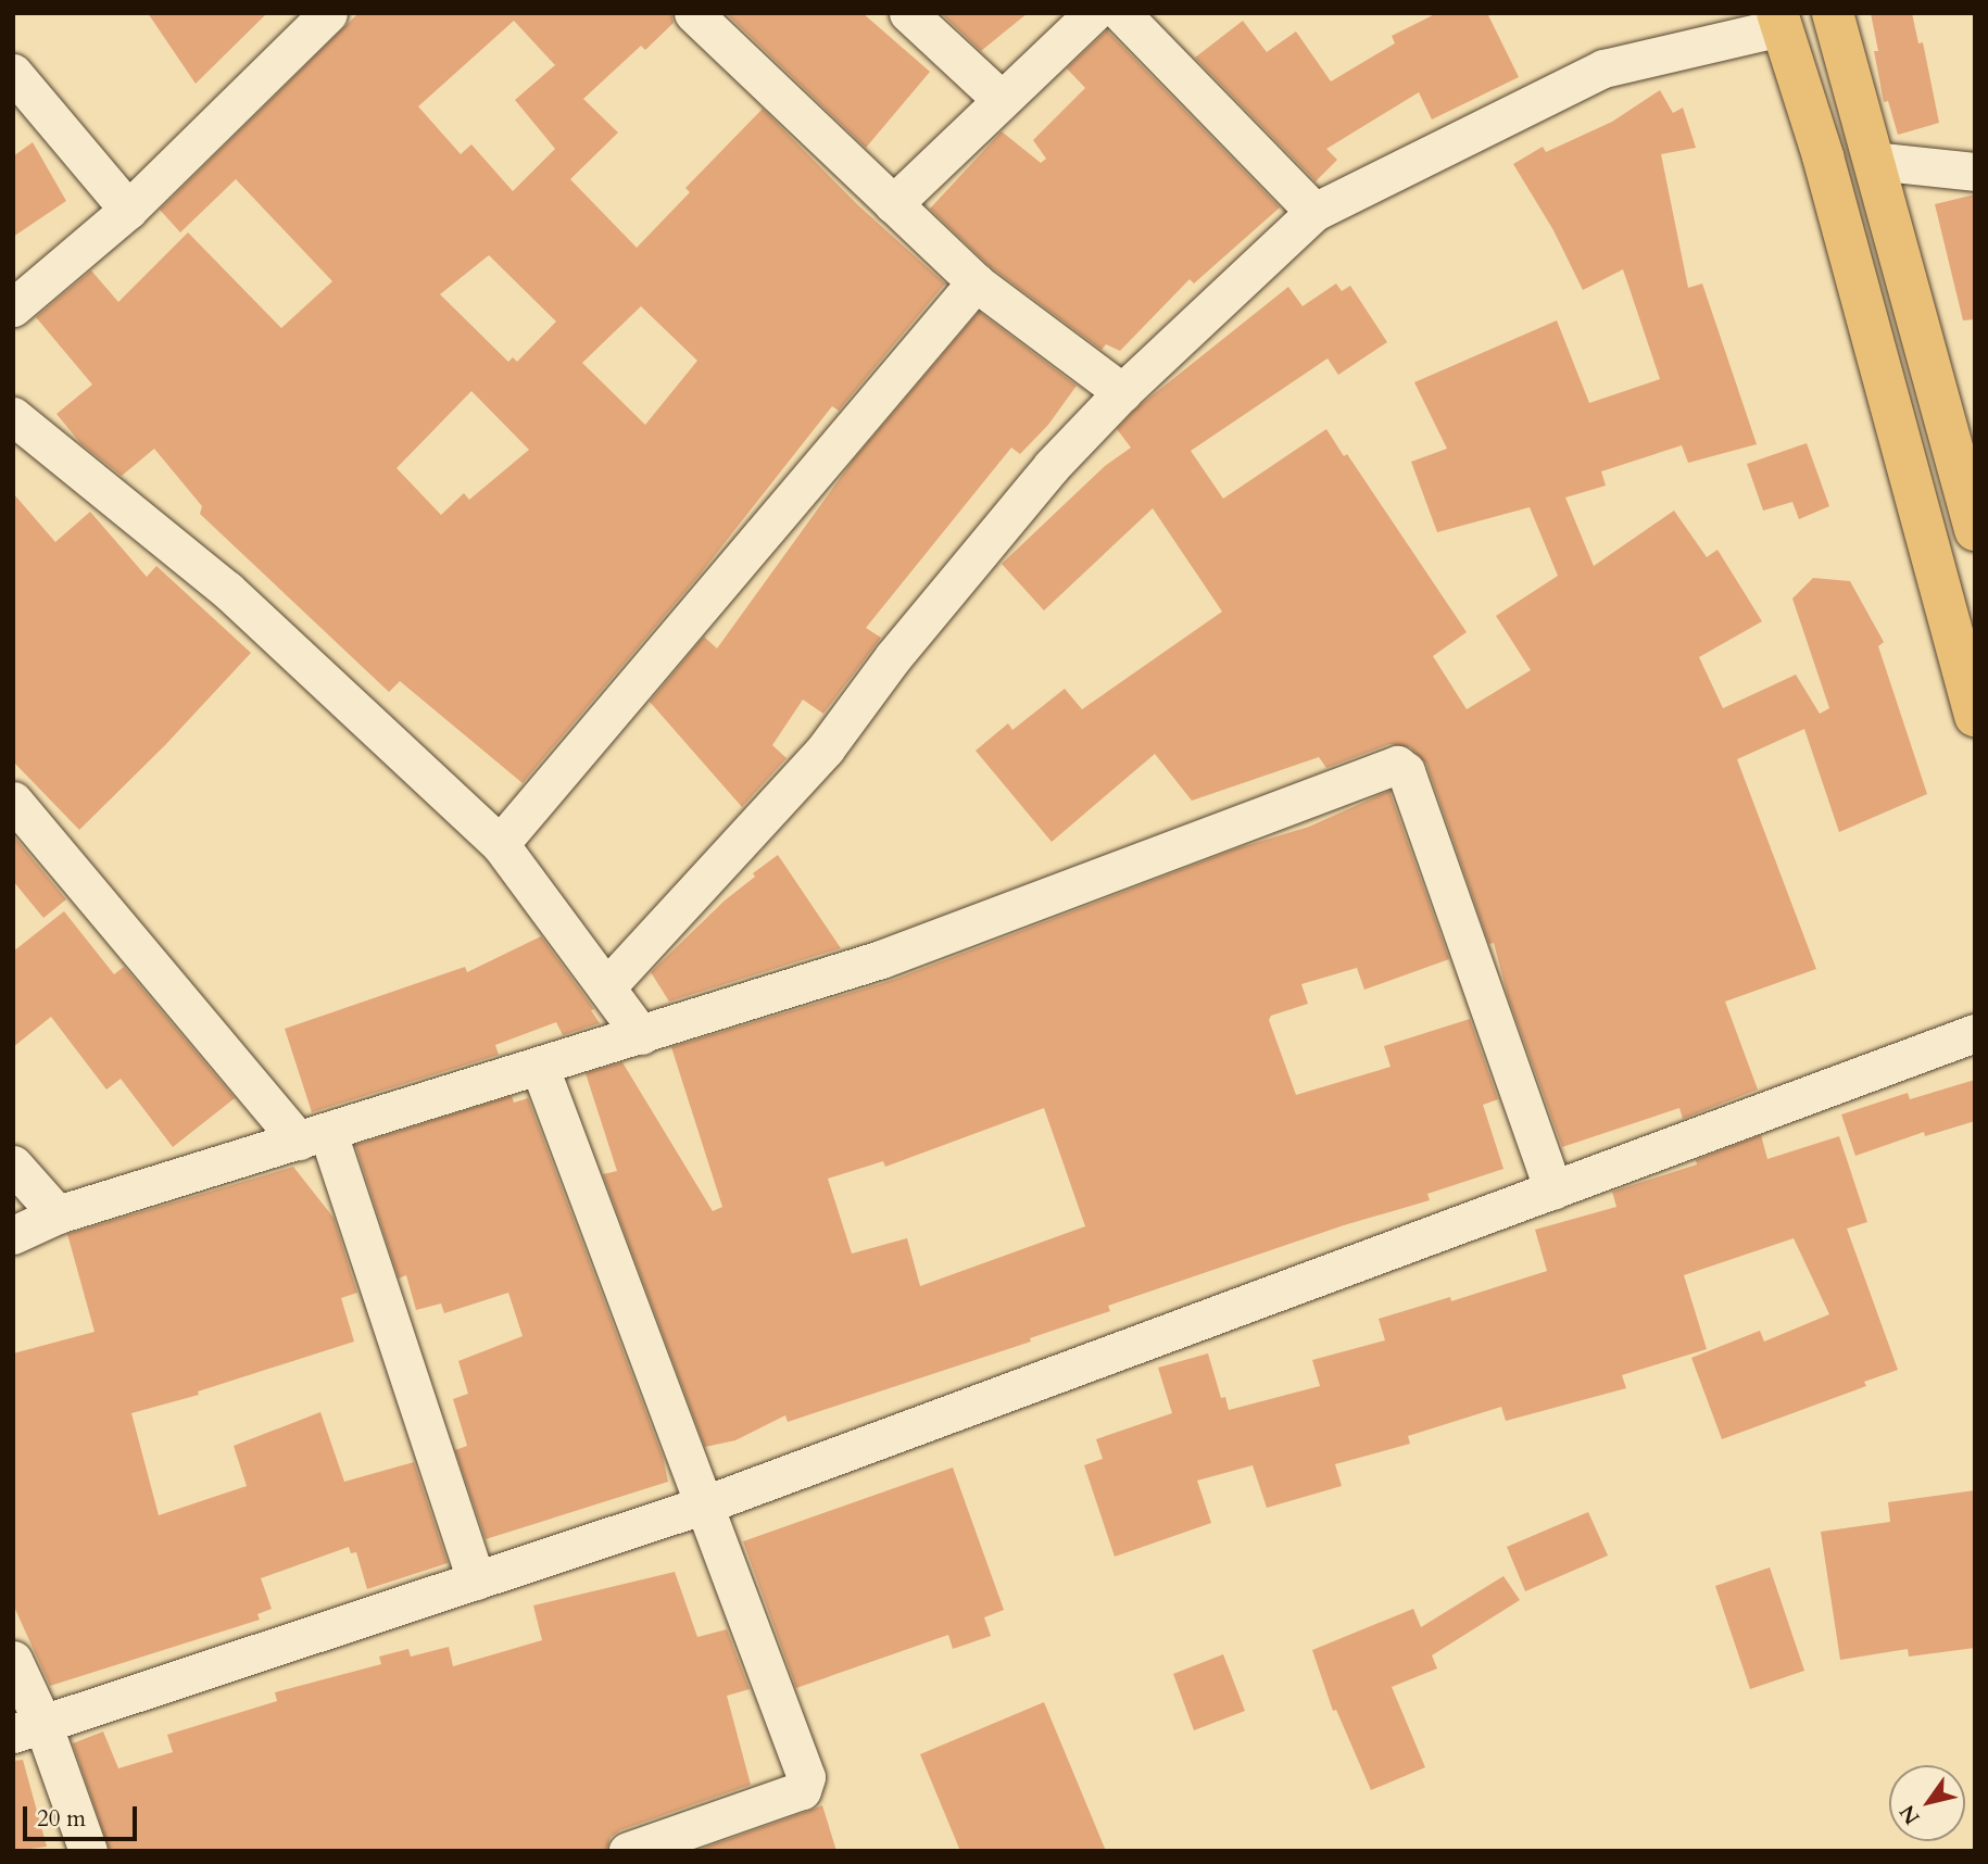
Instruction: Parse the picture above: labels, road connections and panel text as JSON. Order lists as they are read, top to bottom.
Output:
{
  "scale_bar": "20 m",
  "north": "bottom left"
}
